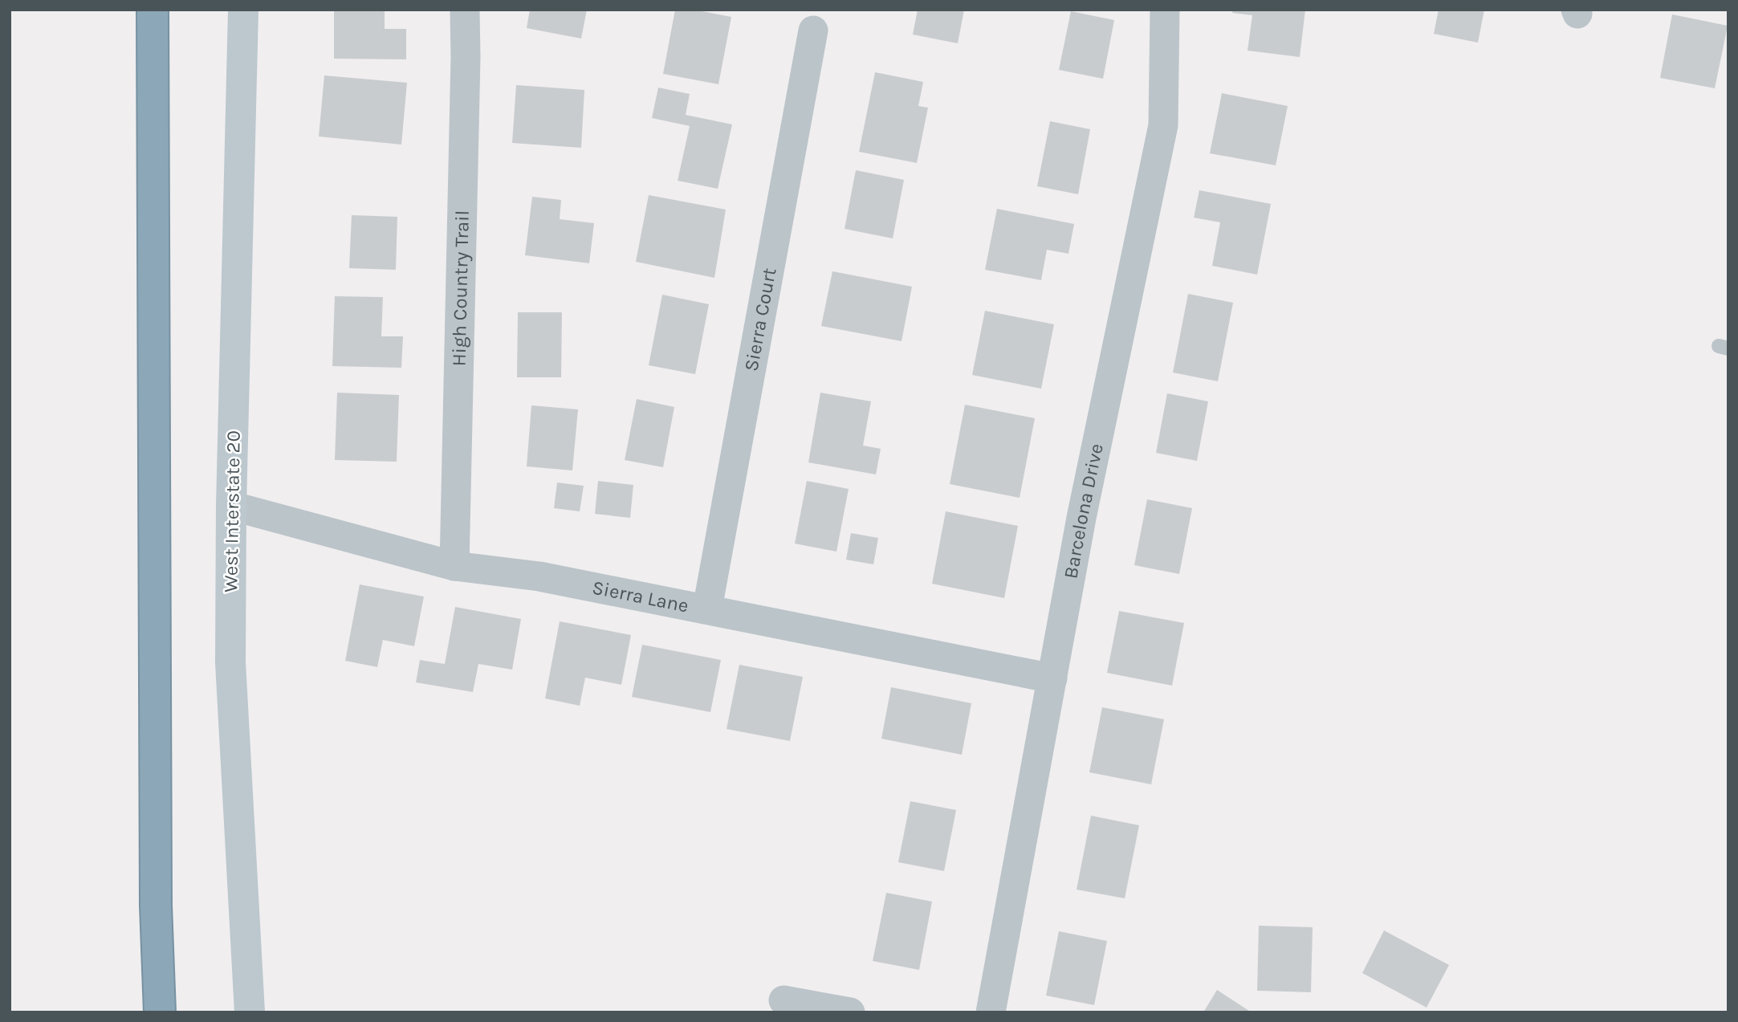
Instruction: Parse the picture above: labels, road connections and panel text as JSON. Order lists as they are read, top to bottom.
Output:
{
  "streets": {
    "main road": ["West Interstate 20"],
    "street": [
      "High Country Trail",
      "Sierra Court",
      "Barcelona Drive",
      "Sierra Lane"
    ]
  },
  "crossings": [
    ["High Country Trail", "Sierra Lane"],
    ["Sierra Court", "Sierra Lane"],
    ["West Interstate 20", "Sierra Lane"],
    ["Barcelona Drive", "Sierra Lane"]
  ]
}
